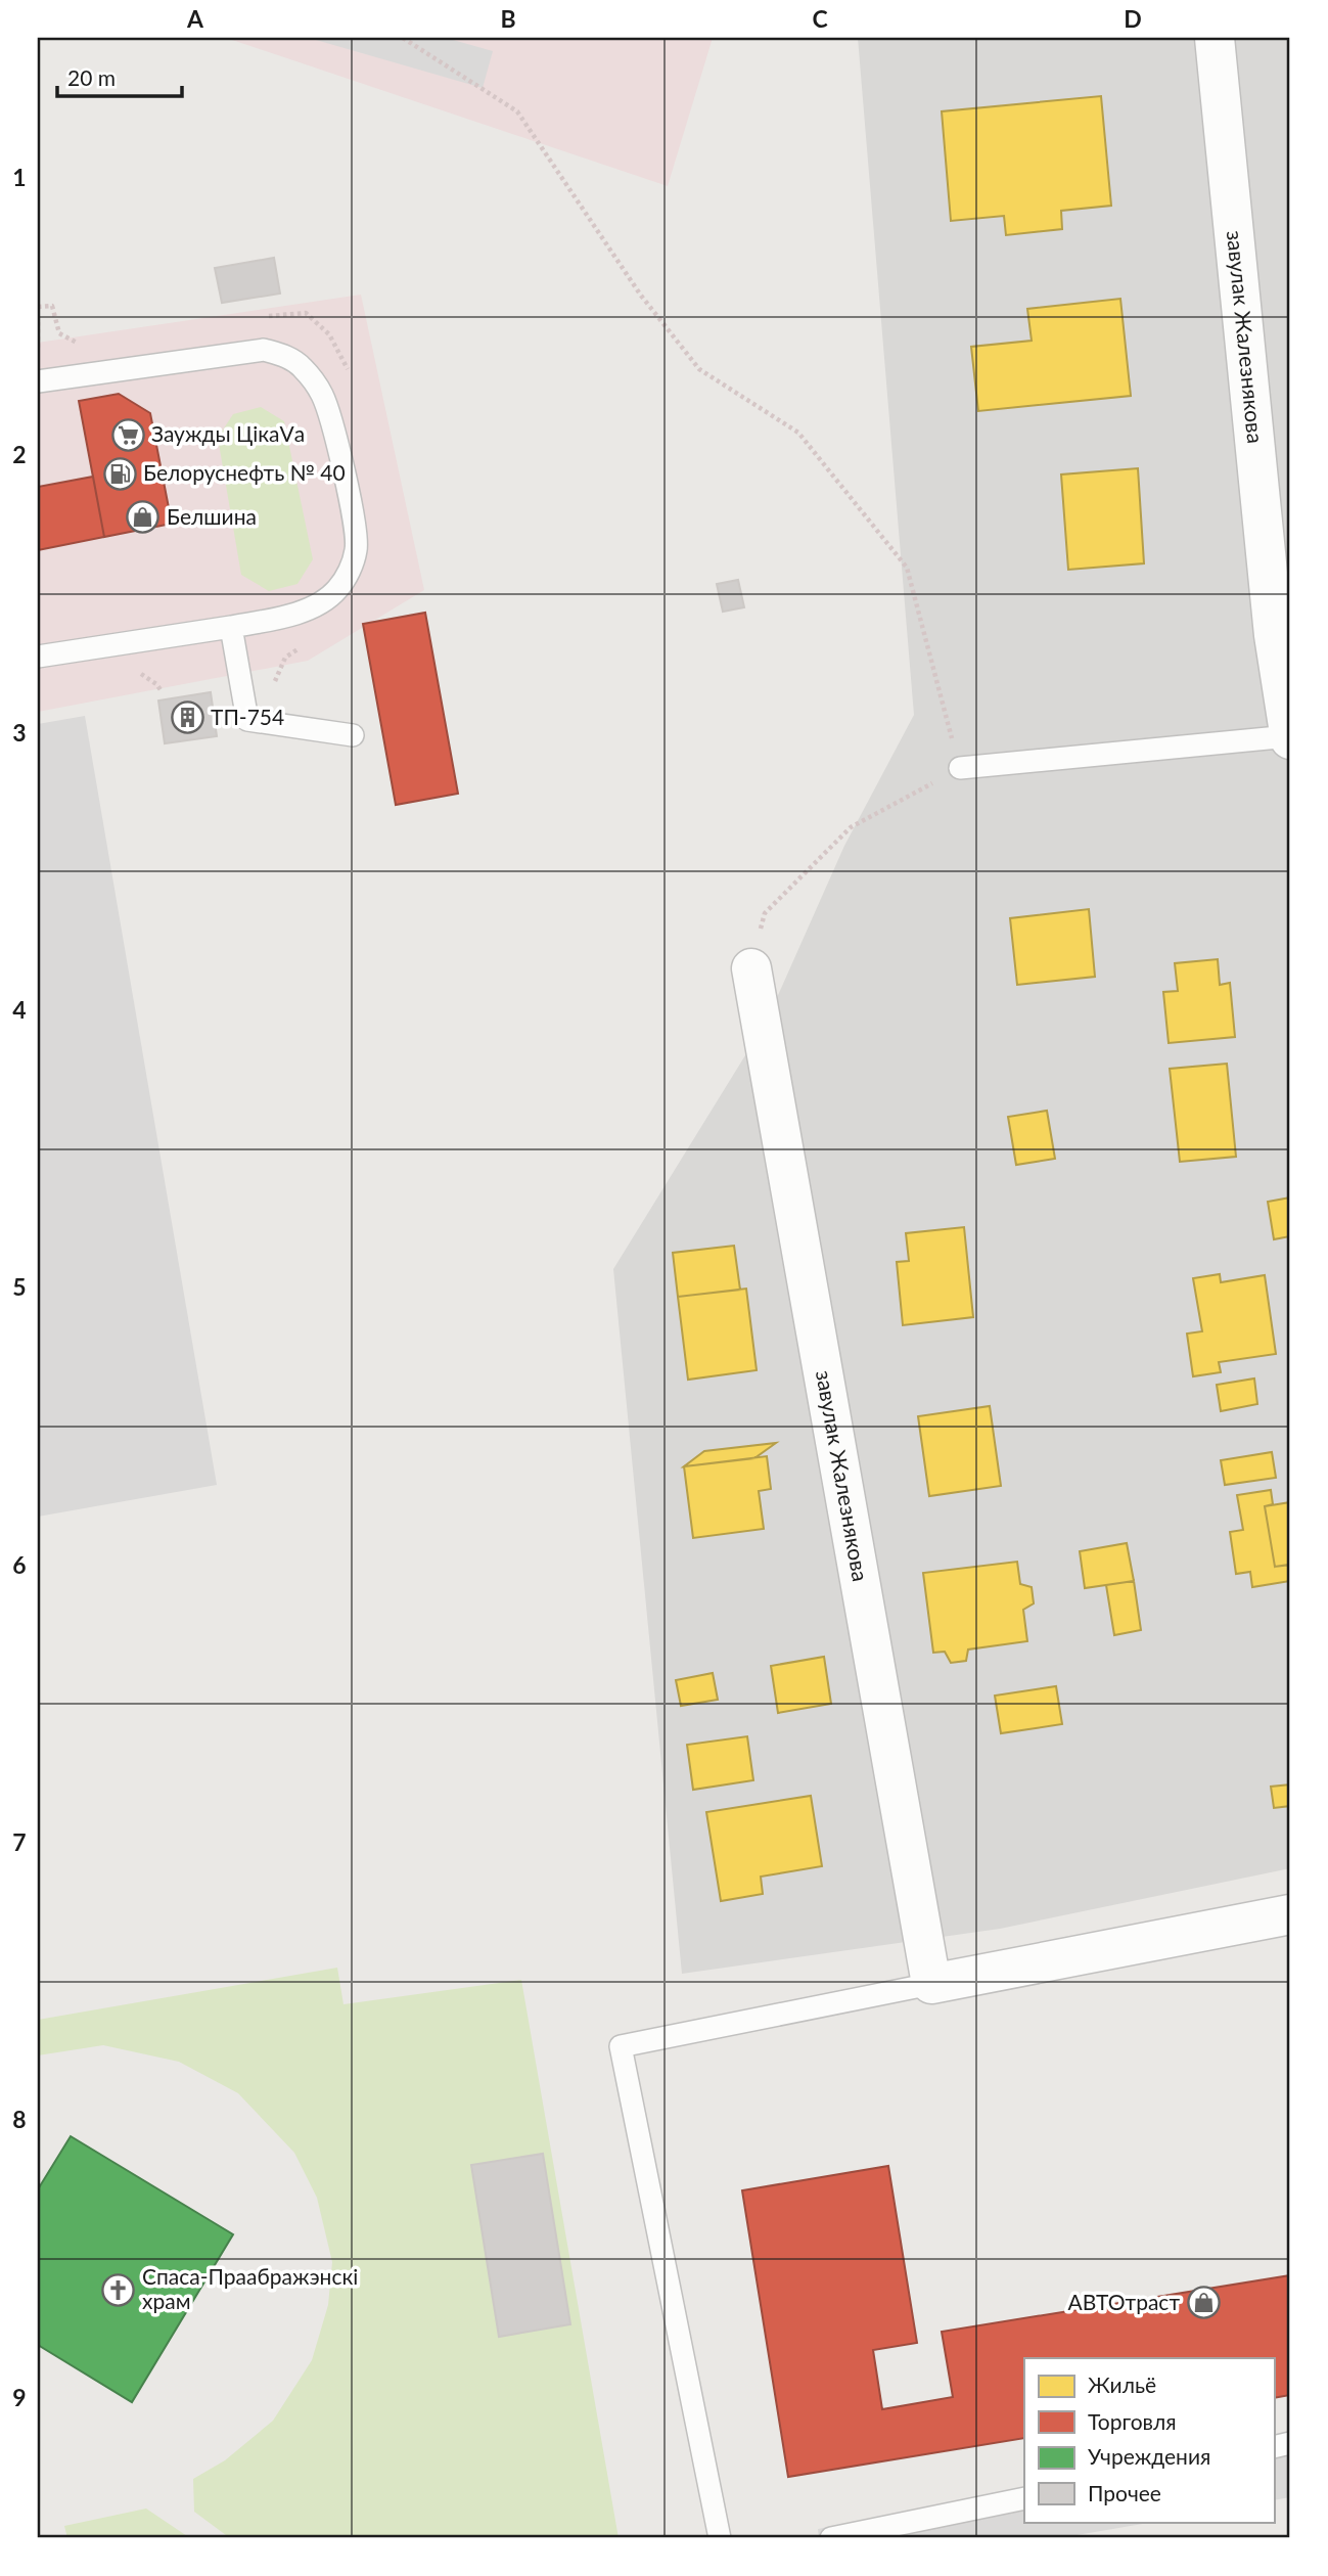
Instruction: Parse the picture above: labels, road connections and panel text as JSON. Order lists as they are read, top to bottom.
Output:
{
  "streets": {
    "street": ["завулак Жалезнякова"]
  },
  "places": {
    "supermarket": ["Заужды ЦікаVа"],
    "fuel station": ["Белоруснефть № 40"],
    "shop": ["Белшина", "АВТОтраст"],
    "building": ["ТП-754"],
    "church": ["Спаса-Праабражэнскі храм"]
  },
  "legend": [
    "Жильё",
    "Торговля",
    "Учреждения",
    "Прочее"
  ],
  "scale_bar": "20 m",
  "grid": {
    "columns": [
      "A",
      "B",
      "C",
      "D"
    ],
    "rows": [
      "1",
      "2",
      "3",
      "4",
      "5",
      "6",
      "7",
      "8",
      "9"
    ]
  }
}
